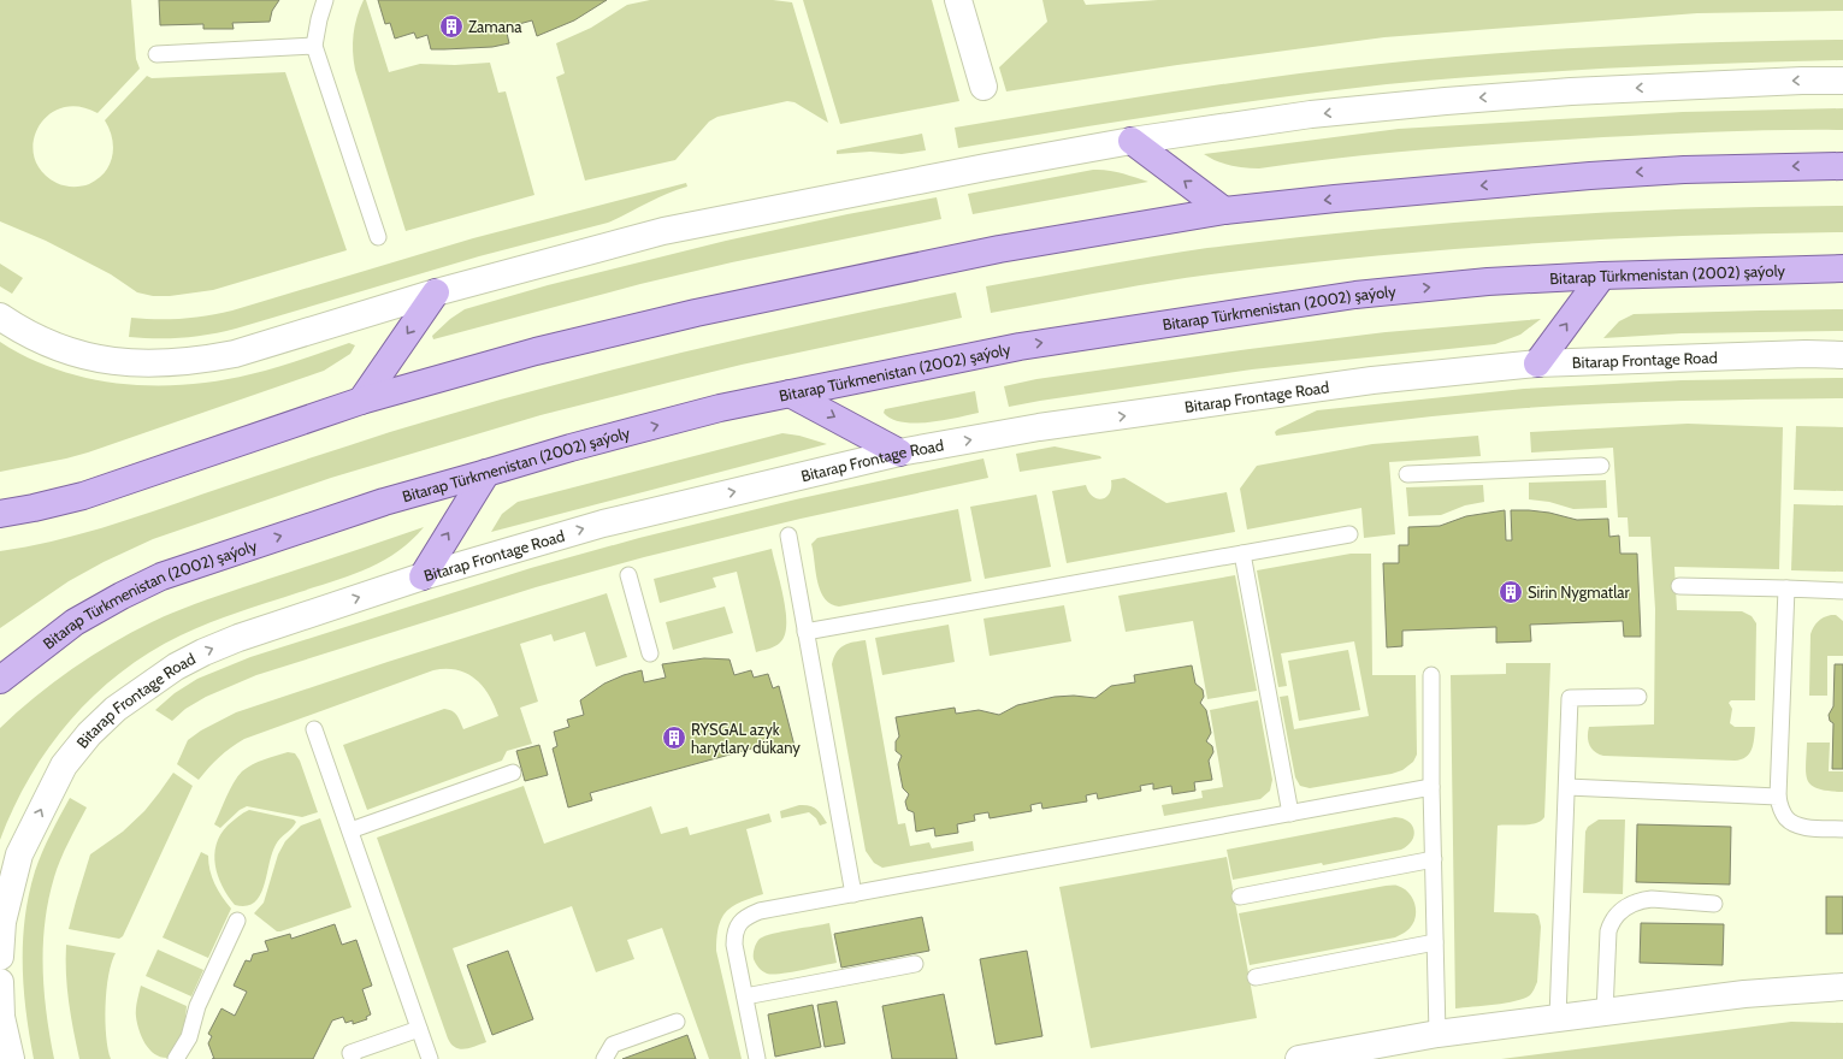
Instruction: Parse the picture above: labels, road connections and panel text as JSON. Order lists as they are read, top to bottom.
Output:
{
  "streets": {
    "main road": ["Bitarap Türkmenistan (2002) şaýoly"],
    "street": ["Bitarap Frontage Road"]
  },
  "one_way": ["Bitarap Frontage Road"],
  "places": {
    "building": ["Zamana", "Sirin Nygmatlar", "RYSGAL azyk harytlary dükany"]
  }
}
